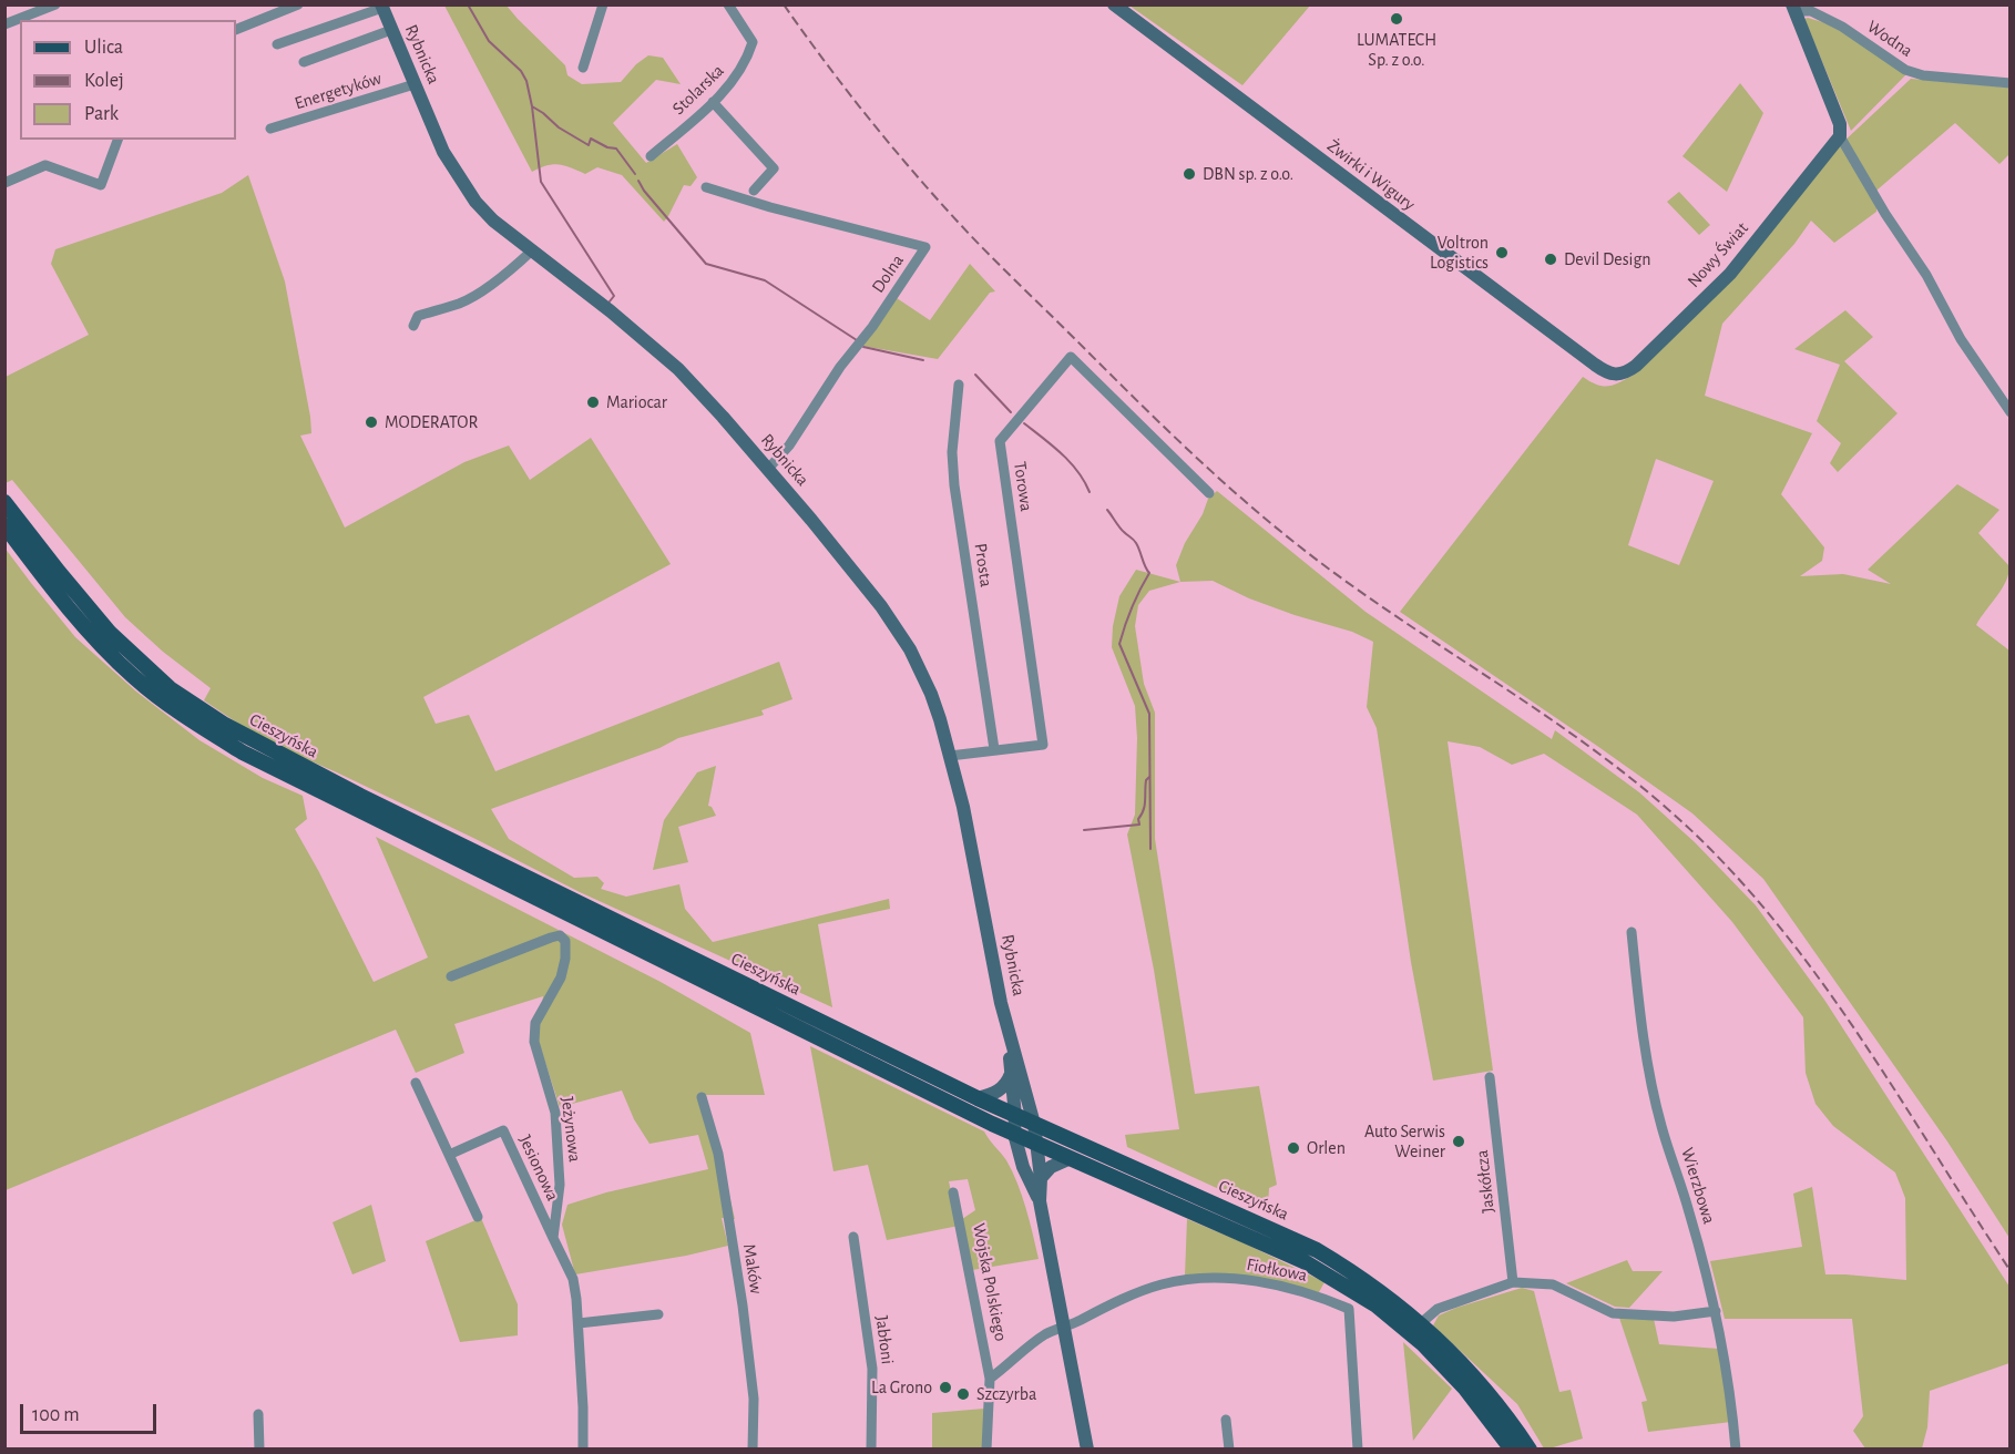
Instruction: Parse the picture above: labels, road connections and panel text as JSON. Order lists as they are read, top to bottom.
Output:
{
  "streets": {
    "main road": ["Cieszyńska"],
    "street": [
      "Wodna",
      "Rybnicka",
      "Stolarska",
      "Energetyków",
      "Żwirki i Wigury",
      "Nowy Świat",
      "Dolna",
      "Torowa",
      "Prosta",
      "Jeżynowa",
      "Jesionowa",
      "Jaskółcza",
      "Wierzbowa",
      "Maków",
      "Fiołkowa",
      "Wojska Polskiego",
      "Jabłoni"
    ]
  },
  "crossings": [
    ["Rybnicka", "Energetyków"],
    ["Rybnicka", "Dolna"],
    ["Rybnicka", "Torowa"],
    ["Rybnicka", "Cieszyńska"],
    ["Żwirki i Wigury", "Nowy Świat"],
    ["Torowa", "Prosta"],
    ["Jeżynowa", "Jesionowa"],
    ["Fiołkowa", "Wojska Polskiego"]
  ],
  "places": [
    "LUMATECH Sp. z o.o.",
    "DBN sp. z o.o.",
    "Voltron Logistics",
    "Devil Design",
    "Mariocar",
    "MODERATOR",
    "Auto Serwis Weiner",
    "Orlen",
    "La Grono",
    "Szczyrba"
  ],
  "legend": ["Ulica", "Kolej", "Park"],
  "scale_bar": "100 m"
}
